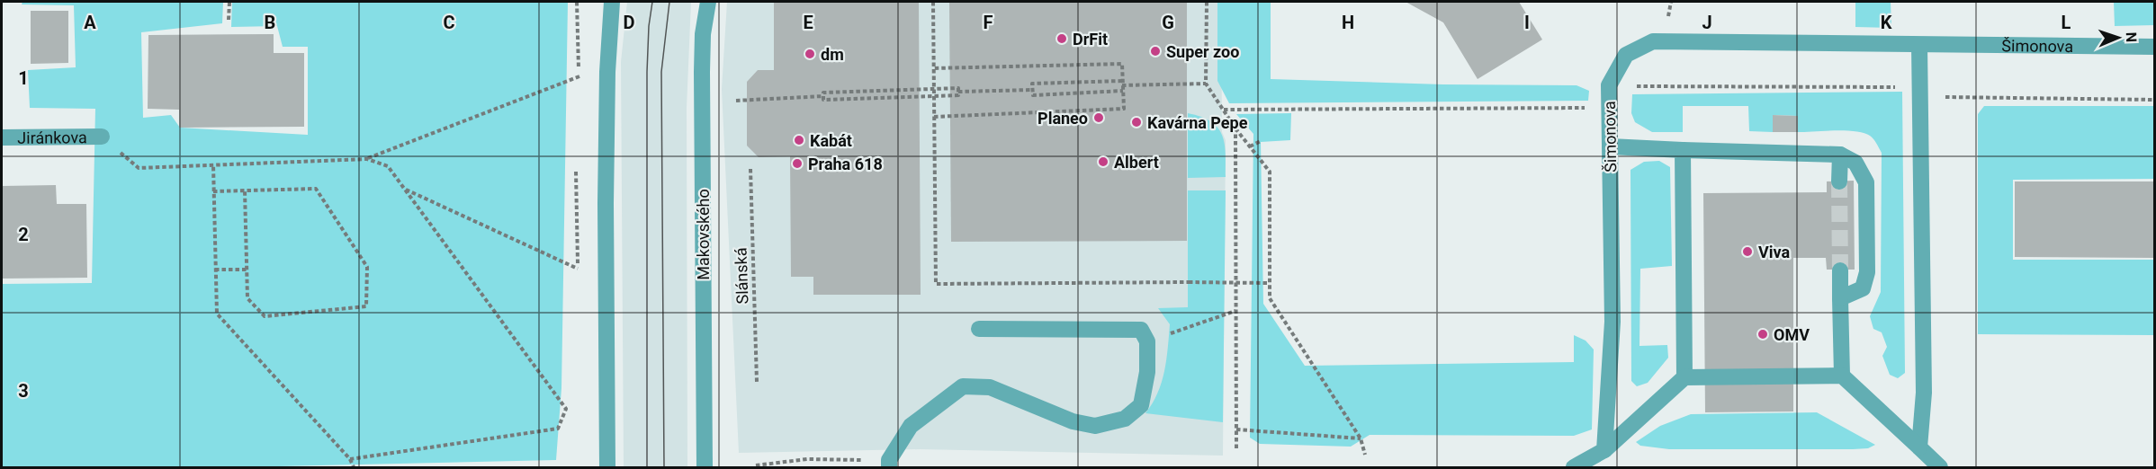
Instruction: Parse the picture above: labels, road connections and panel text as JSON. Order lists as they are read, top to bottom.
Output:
{
  "streets": {
    "street": ["Šimonova", "Jiránkova", "Makovského"],
    "path": ["Slánská"]
  },
  "places": [
    "DrFit",
    "Super zoo",
    "dm",
    "Planeo",
    "Kavárna Pepe",
    "Kabát",
    "Albert",
    "Praha 618",
    "Viva",
    "OMV"
  ],
  "north": "right",
  "grid": {
    "columns": [
      "A",
      "B",
      "C",
      "D",
      "E",
      "F",
      "G",
      "H",
      "I",
      "J",
      "K",
      "L"
    ],
    "rows": ["1", "2", "3"]
  }
}
